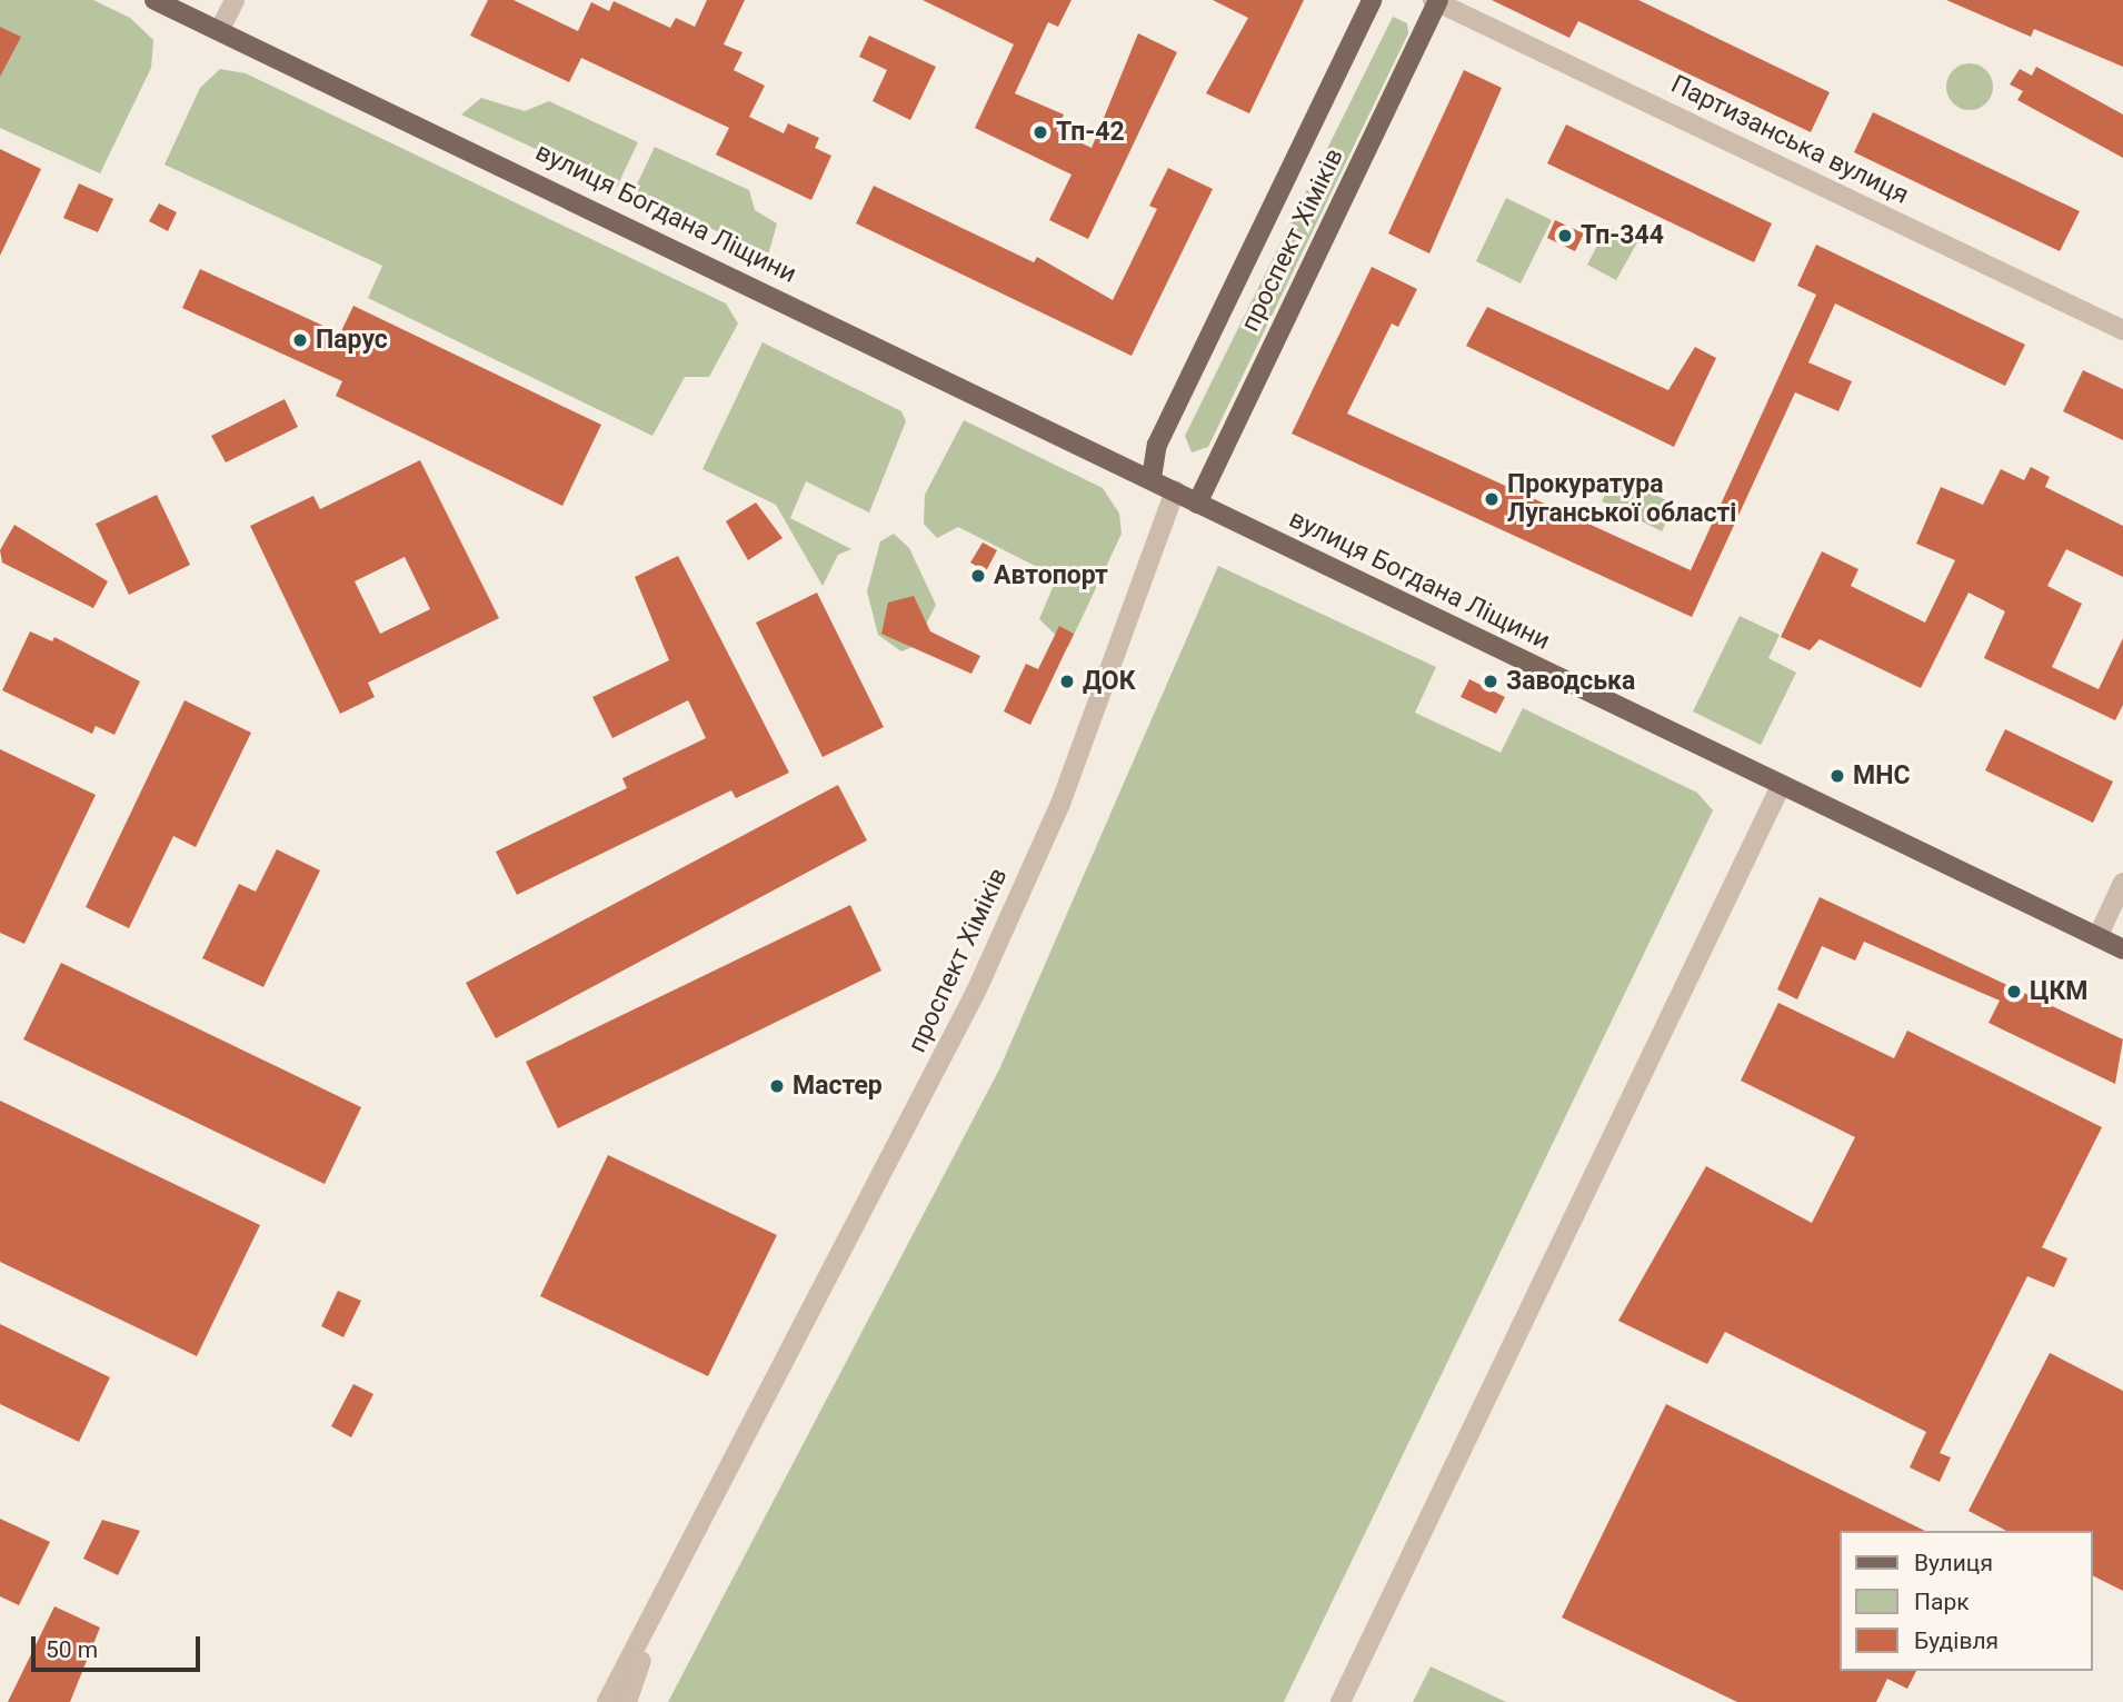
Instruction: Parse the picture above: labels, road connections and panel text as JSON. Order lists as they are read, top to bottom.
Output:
{
  "streets": {
    "main road": ["вулиця Богдана Ліщини", "проспект Хіміків"],
    "street": ["Партизанська вулиця"]
  },
  "crossings": [
    ["Партизанська вулиця", "проспект Хіміків"],
    ["вулиця Богдана Ліщини", "проспект Хіміків"]
  ],
  "places": [
    "Тп-42",
    "Тп-344",
    "Парус",
    "Прокуратура Луганської області",
    "Автопорт",
    "ДОК",
    "Заводська",
    "МНС",
    "ЦКМ",
    "Мастер"
  ],
  "legend": ["Вулиця", "Парк", "Будівля"],
  "scale_bar": "50 m"
}
